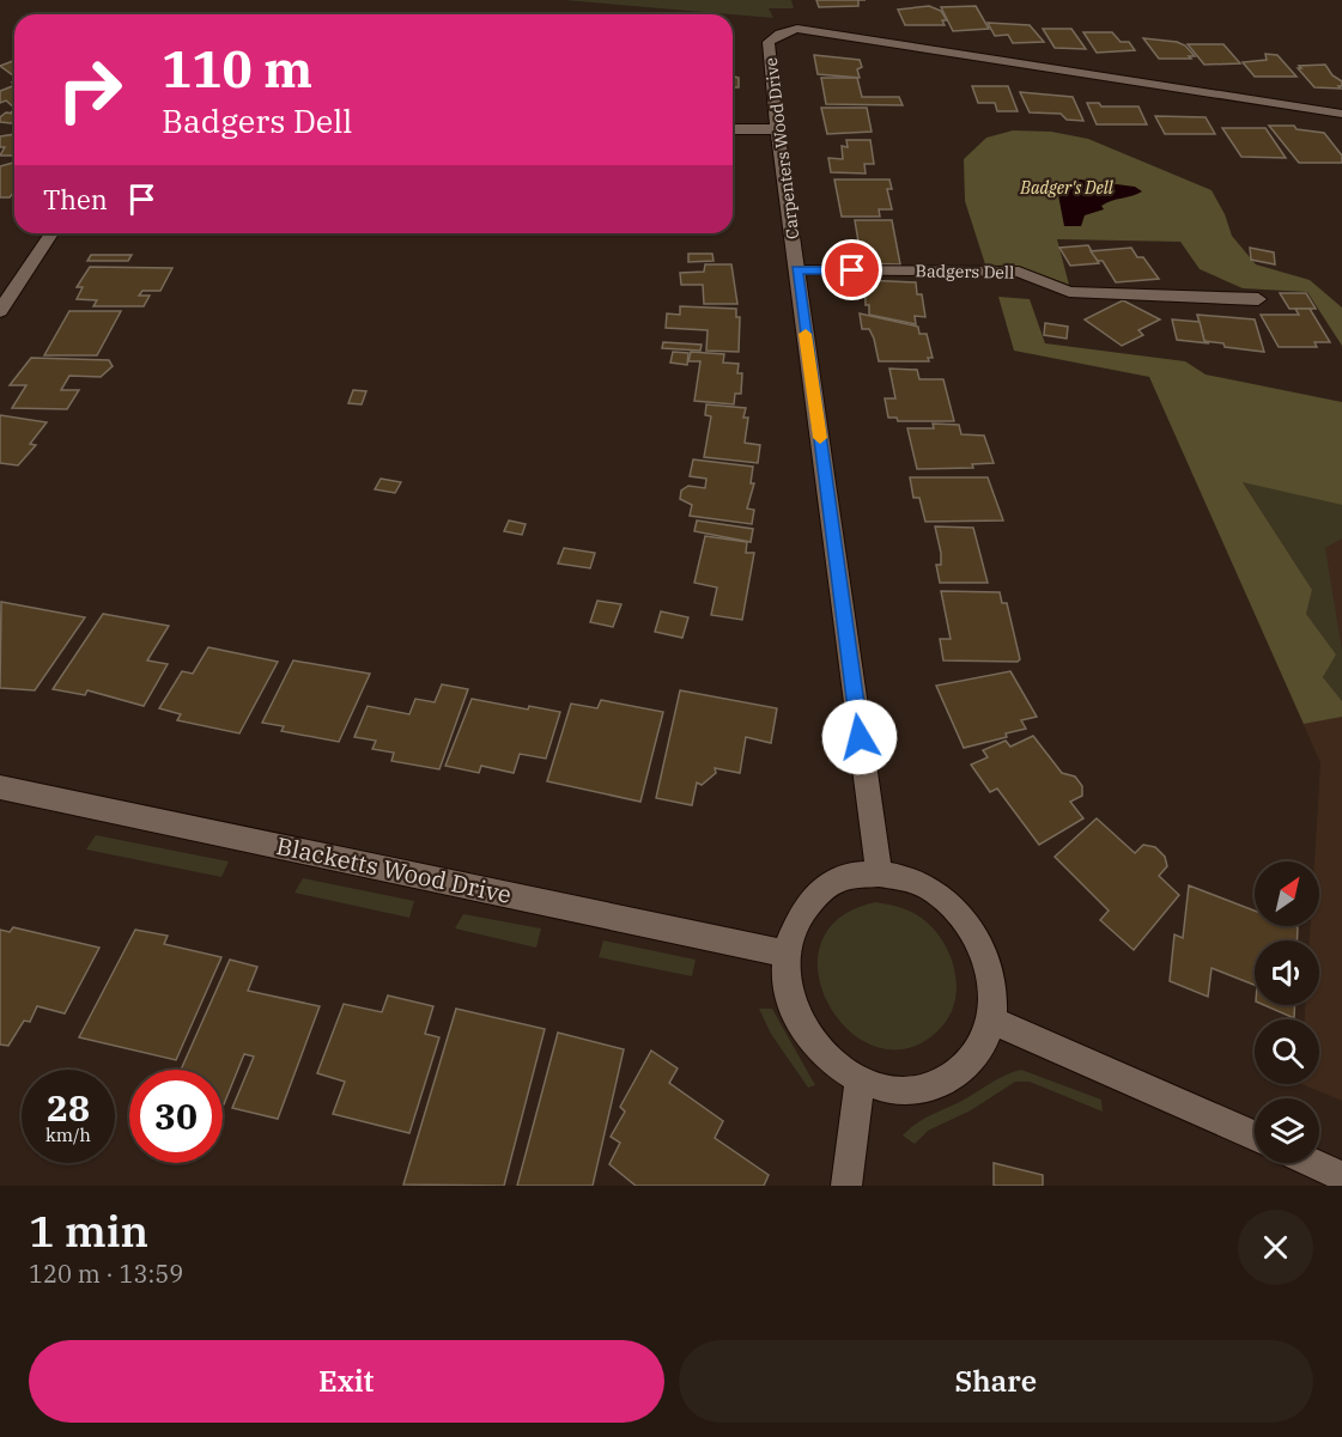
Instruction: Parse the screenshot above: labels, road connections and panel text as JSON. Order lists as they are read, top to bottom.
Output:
{
  "streets": {
    "street": ["Carpenters Wood Drive", "Badgers Dell", "Blacketts Wood Drive"]
  },
  "crossings": [
    ["Carpenters Wood Drive", "Badgers Dell"],
    ["Carpenters Wood Drive", "Blacketts Wood Drive"]
  ],
  "parks": ["Badger's Dell"],
  "north": "top right",
  "page": {
    "turn": ["110 m", "Badgers Dell"],
    "then": "Then",
    "speed": "28 km/h",
    "limit": "30",
    "heading": ["1 min", "120 m · 13:59"],
    "buttons": ["Exit", "Share"]
  }
}
